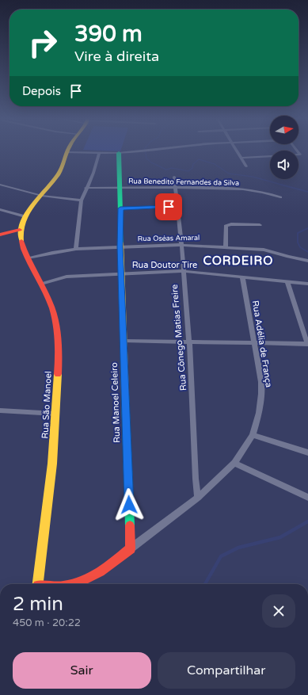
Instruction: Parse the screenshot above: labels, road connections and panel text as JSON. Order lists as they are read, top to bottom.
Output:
{
  "streets": {
    "main road": ["Rua Manoel Celeiro", "Rua São Manoel"],
    "street": [
      "Rua Benedito Fernandes da Silva",
      "Rua Oséas Amaral",
      "Rua Doutor Tire",
      "Rua Cônego Matias Freire",
      "Rua Adélia de França"
    ]
  },
  "crossings": [
    ["Rua Benedito Fernandes da Silva", "Rua Cônego Matias Freire"],
    ["Rua Benedito Fernandes da Silva", "Rua Manoel Celeiro"],
    ["Rua Oséas Amaral", "Rua Cônego Matias Freire"],
    ["Rua Oséas Amaral", "Rua Manoel Celeiro"],
    ["Rua Oséas Amaral", "Rua São Manoel"],
    ["Rua Doutor Tire", "Rua Cônego Matias Freire"],
    ["Rua Doutor Tire", "Rua Adélia de França"],
    ["Rua Doutor Tire", "Rua Manoel Celeiro"],
    ["Rua Doutor Tire", "Rua São Manoel"],
    ["Rua Cônego Matias Freire", "Rua Adélia de França"],
    ["Rua Adélia de França", "Rua Manoel Celeiro"]
  ],
  "districts": ["CORDEIRO"],
  "north": "right",
  "page": {
    "turn": ["390 m", "Vire à direita"],
    "then": "Depois",
    "heading": ["2 min", "450 m · 20:22"],
    "buttons": ["Sair", "Compartilhar"]
  }
}
